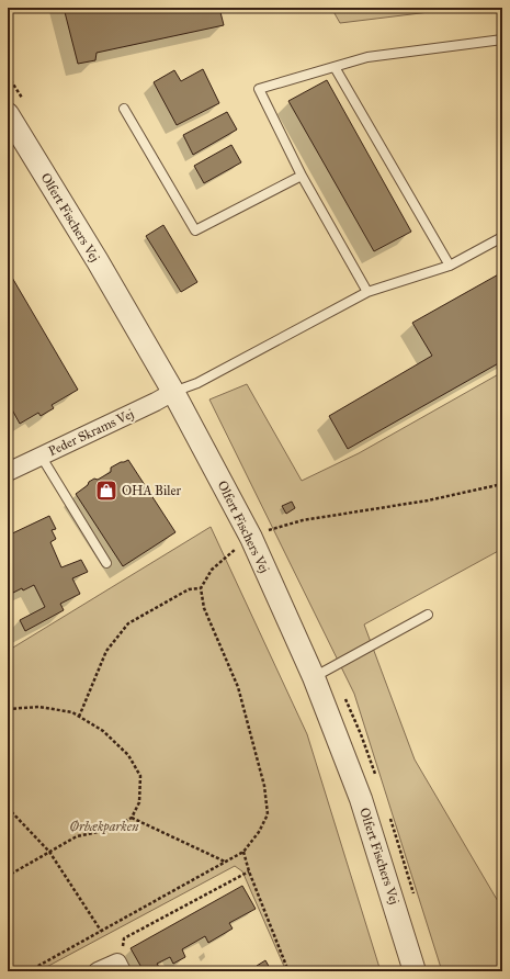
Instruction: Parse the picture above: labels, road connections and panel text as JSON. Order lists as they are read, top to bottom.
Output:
{
  "streets": {
    "street": ["Olfert Fischers Vej", "Peder Skrams Vej"]
  },
  "crossings": [
    ["Olfert Fischers Vej", "Peder Skrams Vej"]
  ],
  "parks": ["Ørbækparken"],
  "places": {
    "shop": ["OHA Biler"]
  }
}
